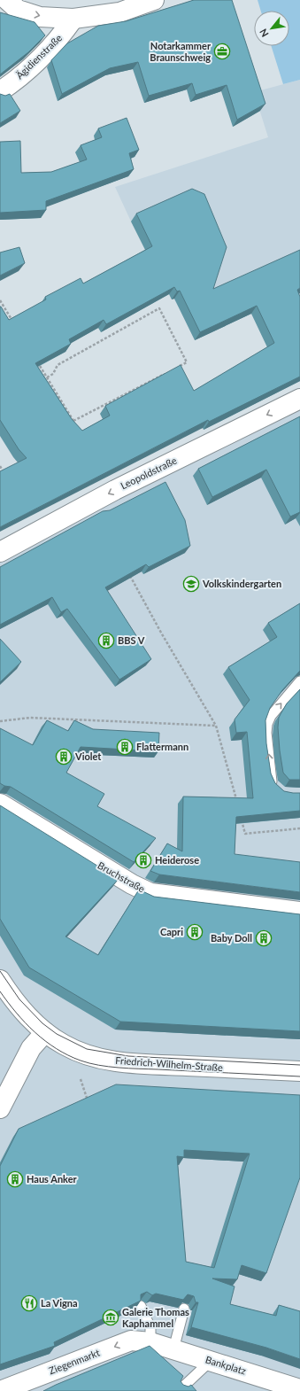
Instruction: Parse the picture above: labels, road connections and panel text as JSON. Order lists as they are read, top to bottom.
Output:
{
  "streets": {
    "street": [
      "Ägidienstraße",
      "Leopoldstraße",
      "Bruchstraße",
      "Friedrich-Wilhelm-Straße",
      "Ziegenmarkt",
      "Bankplatz"
    ]
  },
  "crossings": [
    ["Ziegenmarkt", "Bankplatz"]
  ],
  "one_way": ["Leopoldstraße", "Ziegenmarkt"],
  "places": {
    "office": ["Notarkammer Braunschweig"],
    "school or university": ["Volkskindergarten"],
    "building": [
      "BBS V",
      "Flattermann",
      "Violet",
      "Heiderose",
      "Capri",
      "Baby Doll",
      "Haus Anker"
    ],
    "restaurant": ["La Vigna"],
    "museum": ["Galerie Thomas Kaphammel"]
  },
  "north": "bottom left"
}
